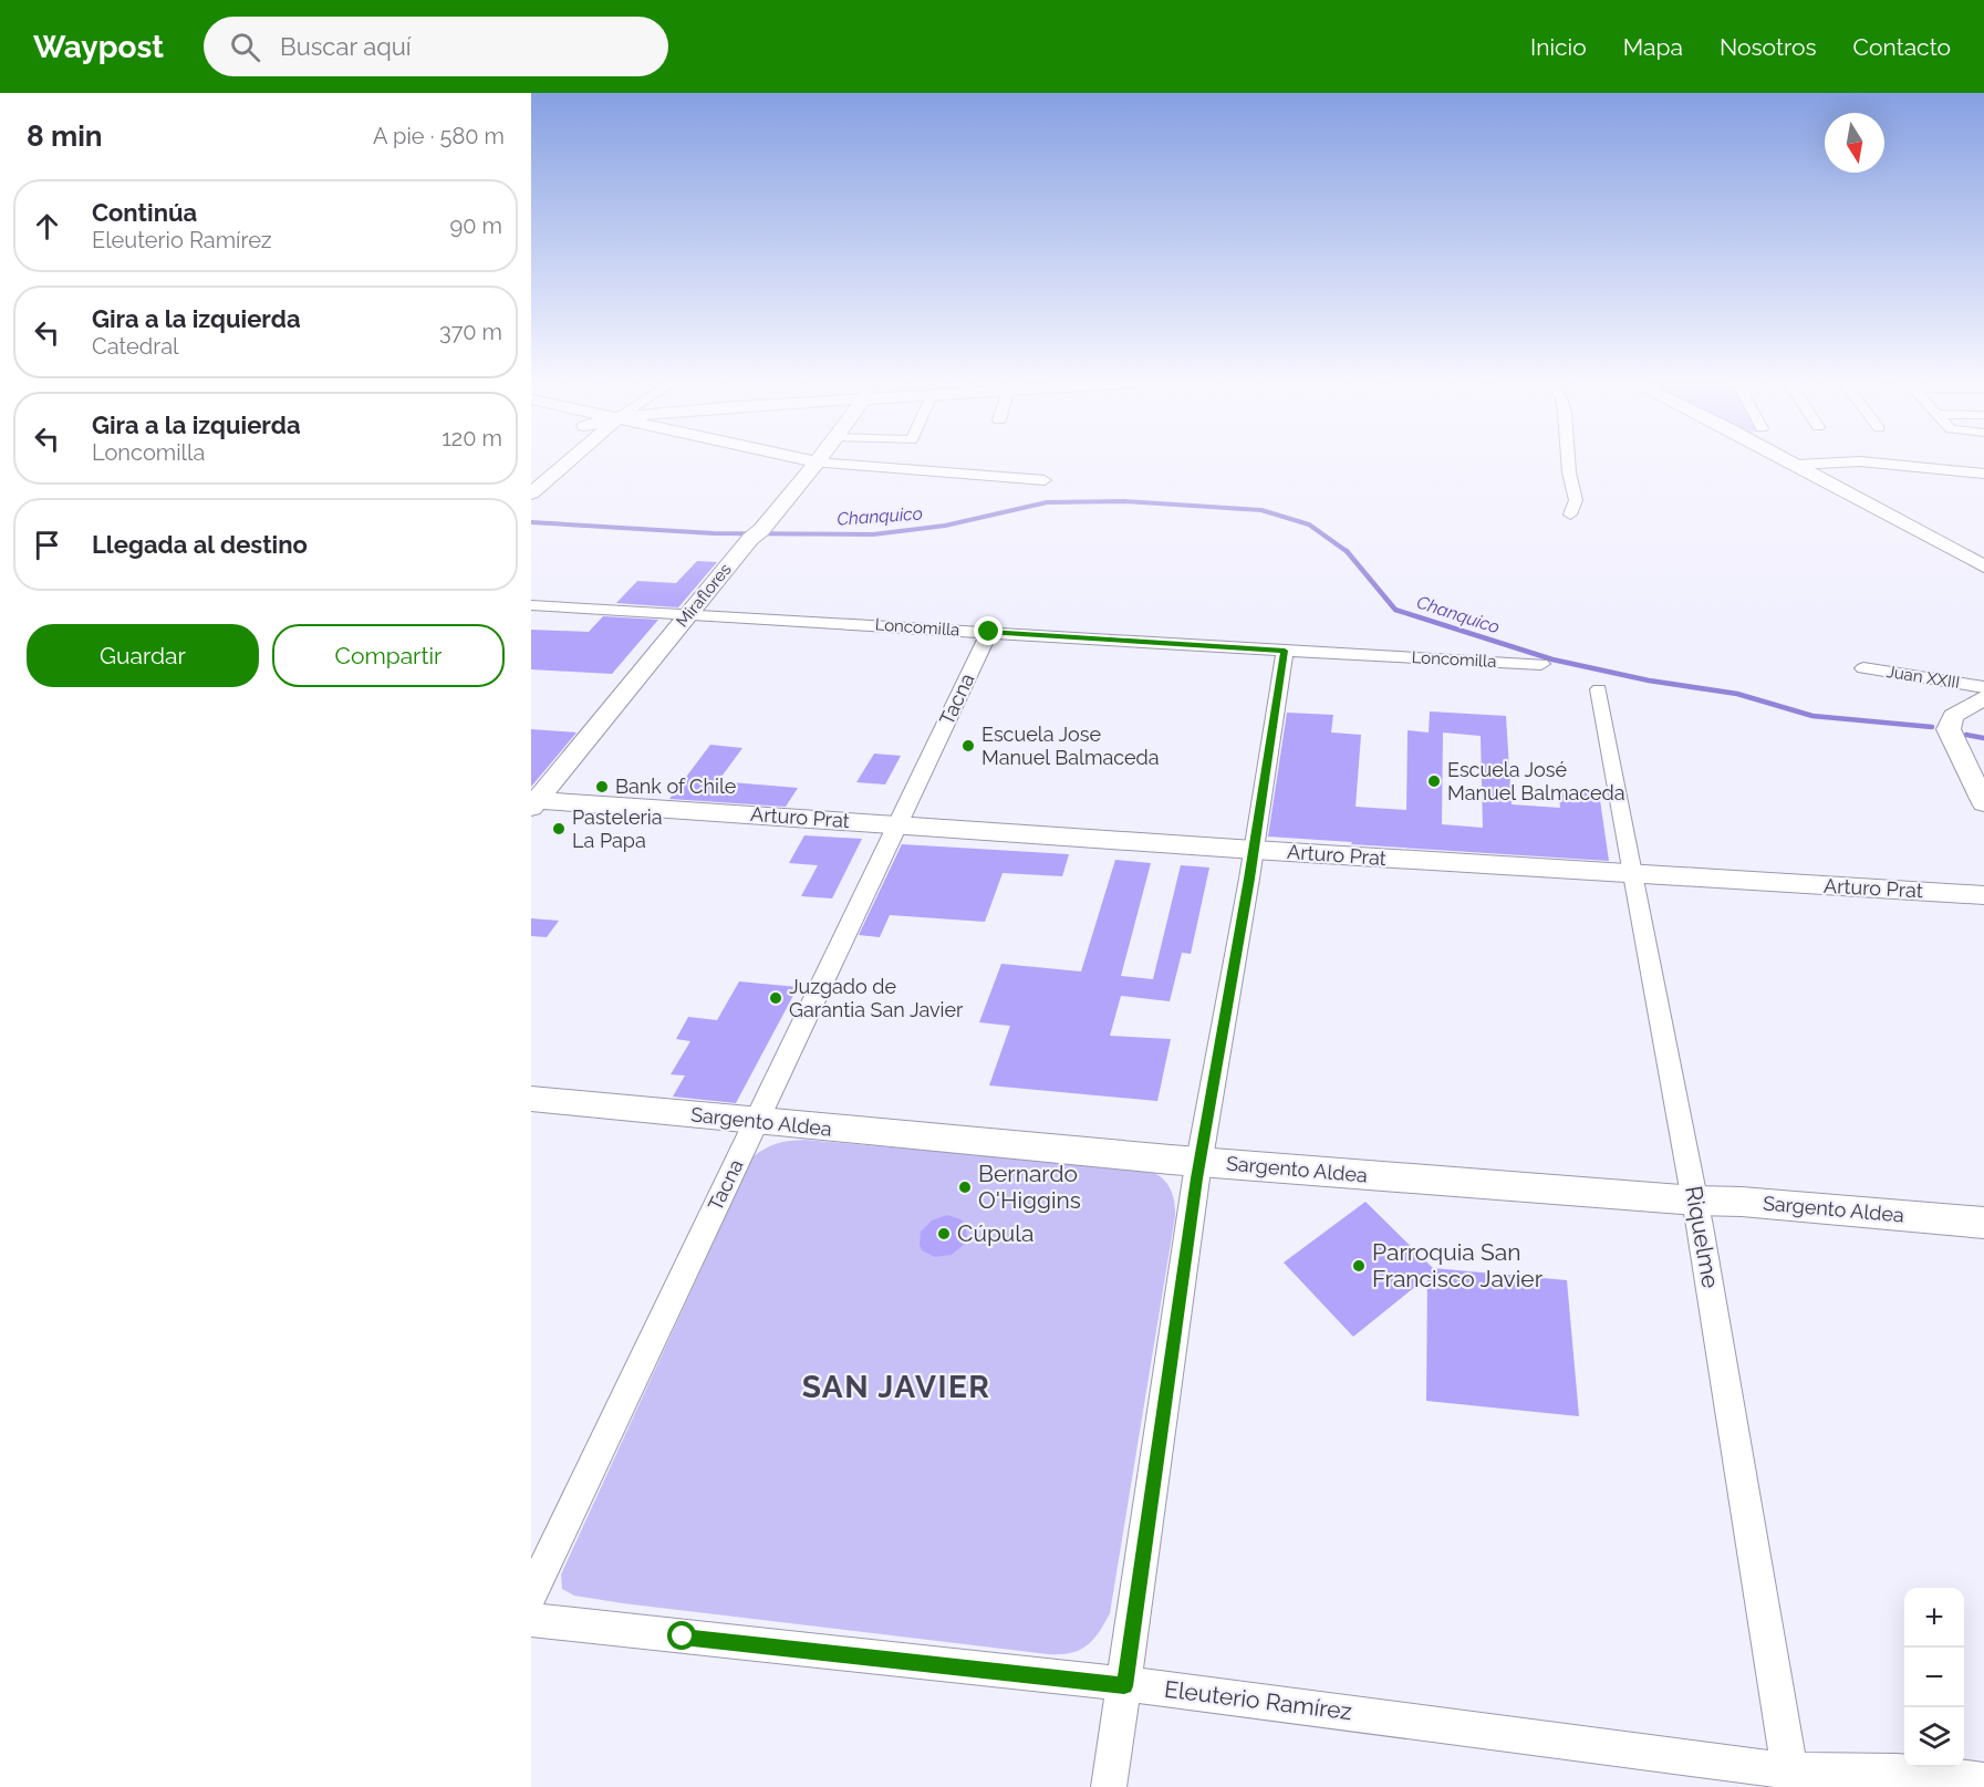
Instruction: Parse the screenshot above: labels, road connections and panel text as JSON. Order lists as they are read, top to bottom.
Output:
{
  "streets": {
    "street": [
      "Miraflores",
      "Loncomilla",
      "Juan XXIII",
      "Tacna",
      "Arturo Prat",
      "Sargento Aldea",
      "Riquelme",
      "Eleuterio Ramírez"
    ]
  },
  "crossings": [
    ["Miraflores", "Loncomilla"],
    ["Miraflores", "Arturo Prat"],
    ["Loncomilla", "Tacna"],
    ["Tacna", "Arturo Prat"],
    ["Tacna", "Sargento Aldea"],
    ["Arturo Prat", "Riquelme"],
    ["Sargento Aldea", "Riquelme"],
    ["Riquelme", "Eleuterio Ramírez"]
  ],
  "districts": ["SAN JAVIER"],
  "water": ["Chanquico"],
  "places": [
    "Escuela Jose Manuel Balmaceda",
    "Escuela José Manuel Balmaceda",
    "Bank of Chile",
    "Pasteleria La Papa",
    "Juzgado de Garantia San Javier",
    "Bernardo O'Higgins",
    "Cúpula",
    "Parroquia San Francisco Javier"
  ],
  "north": "bottom",
  "page": {
    "header": "Waypost",
    "search": "Buscar aquí",
    "nav": [
      "Inicio",
      "Mapa",
      "Nosotros",
      "Contacto"
    ],
    "heading": ["8 min", "A pie · 580 m"],
    "list": [
      ["Continúa", "Eleuterio Ramírez", "90 m"],
      ["Gira a la izquierda", "Catedral", "370 m"],
      ["Gira a la izquierda", "Loncomilla", "120 m"],
      "Llegada al destino"
    ],
    "buttons": ["Guardar", "Compartir"],
    "map_buttons": ["+", "−"]
  }
}
